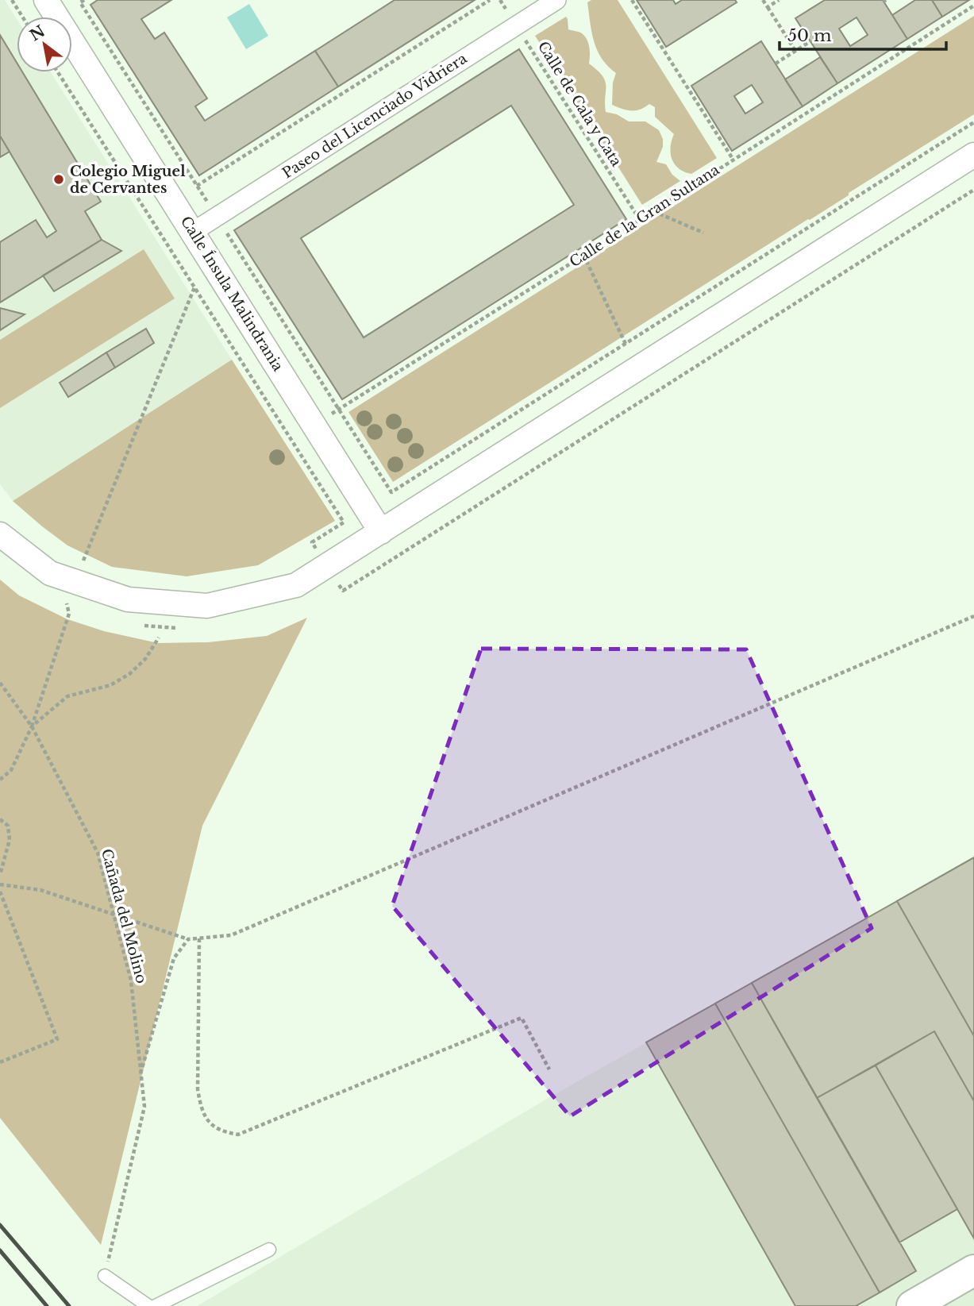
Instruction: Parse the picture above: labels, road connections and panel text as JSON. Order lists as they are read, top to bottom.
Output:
{
  "streets": {
    "street": ["Paseo del Licenciado Vidriera", "Calle Ínsula Malindrania"],
    "path": ["Calle de Cala y Cata", "Calle de la Gran Sultana", "Cañada del Molino"]
  },
  "crossings": [
    ["Calle de Cala y Cata", "Paseo del Licenciado Vidriera"],
    ["Calle de Cala y Cata", "Calle de la Gran Sultana"],
    ["Paseo del Licenciado Vidriera", "Calle Ínsula Malindrania"],
    ["Calle de la Gran Sultana", "Calle Ínsula Malindrania"]
  ],
  "places": ["Colegio Miguel de Cervantes"],
  "scale_bar": "50 m",
  "north": "top left"
}
